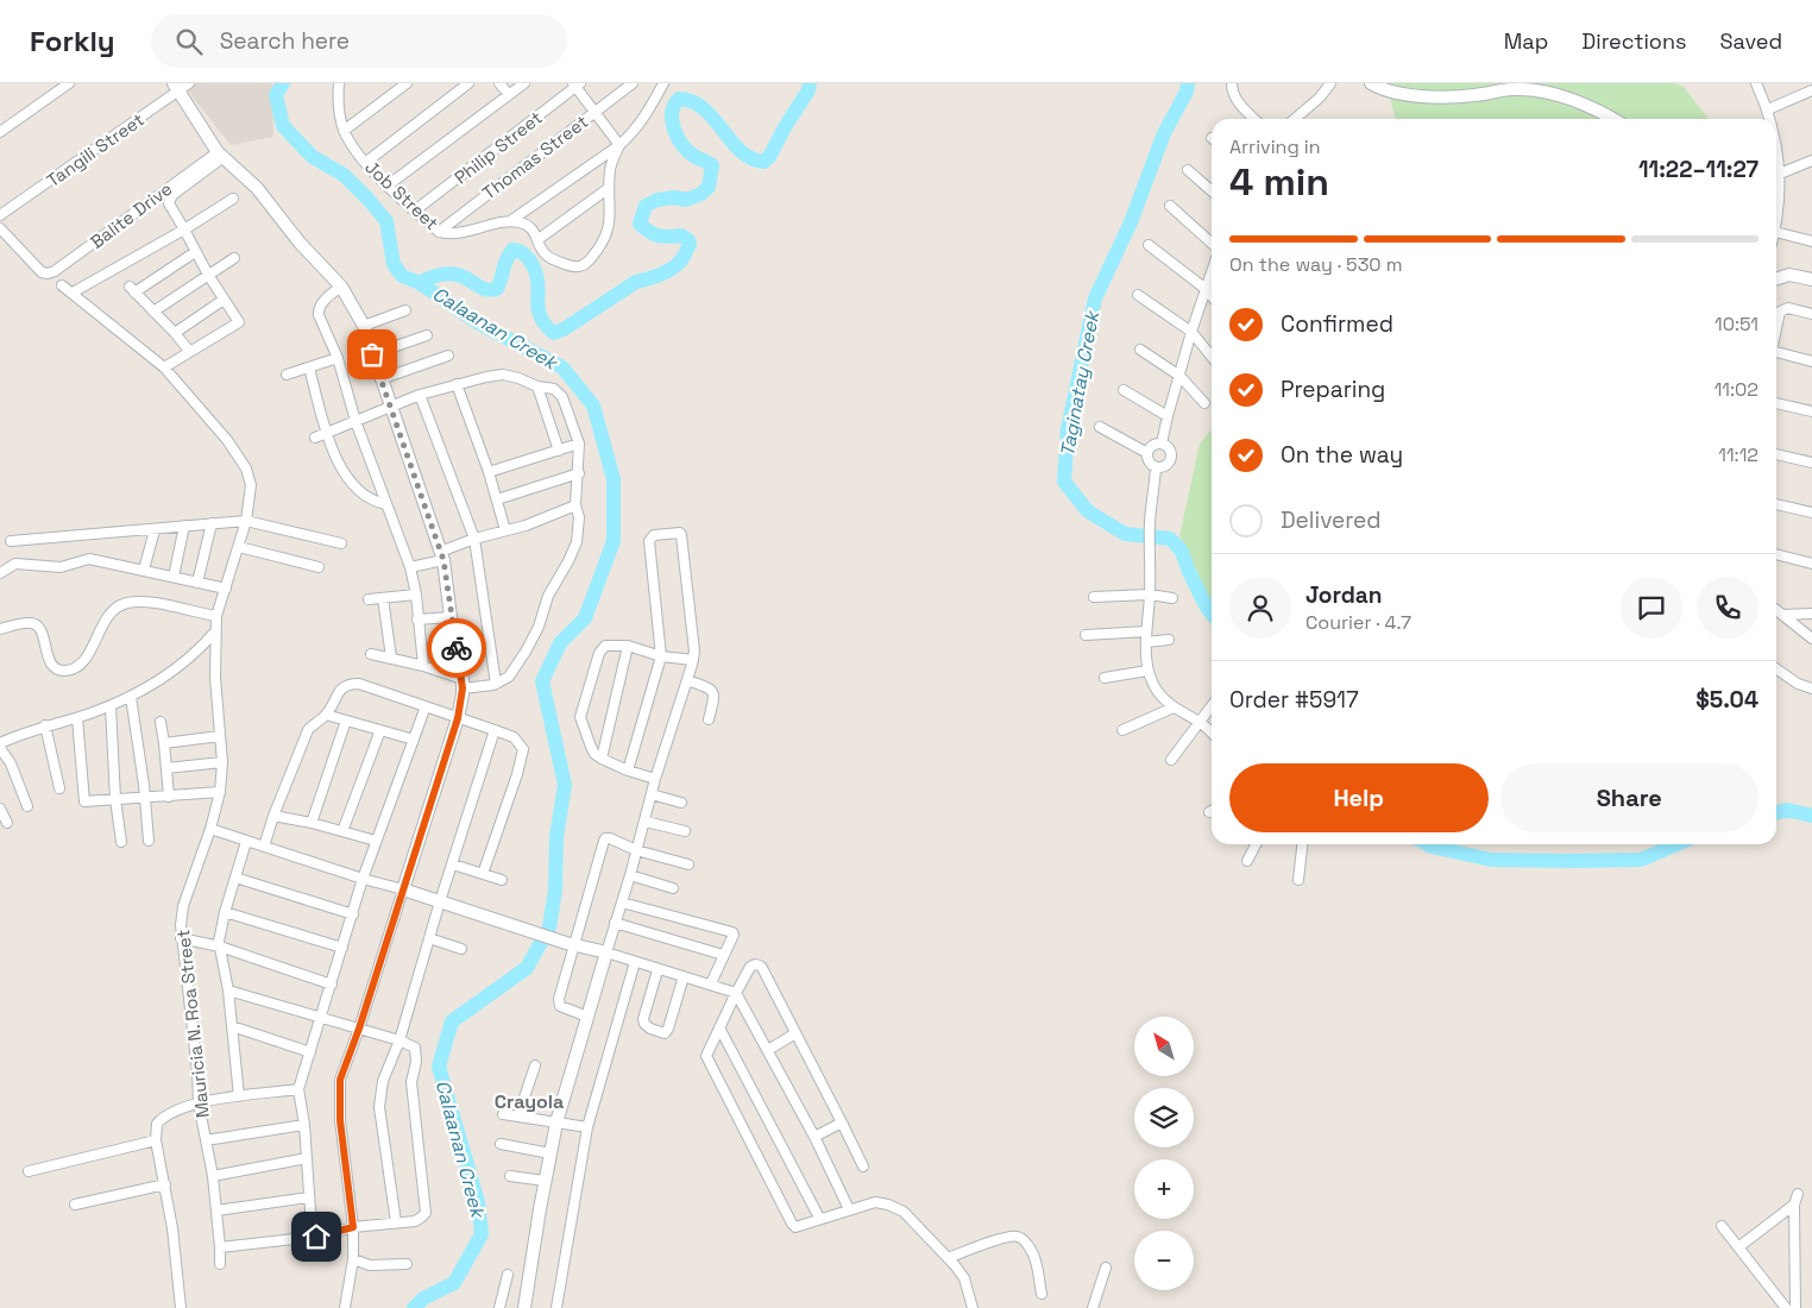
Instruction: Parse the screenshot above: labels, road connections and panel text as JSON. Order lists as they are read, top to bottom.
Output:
{
  "streets": {
    "street": [
      "Philip Street",
      "Tangili Street",
      "Thomas Street",
      "Job Street",
      "Balite Drive",
      "Mauricia N. Roa Street"
    ]
  },
  "crossings": [
    ["Philip Street", "Job Street"],
    ["Thomas Street", "Job Street"]
  ],
  "districts": ["Crayola"],
  "water": ["Calaanan Creek", "Taginatay Creek"],
  "north": "top left",
  "page": {
    "header": "Forkly",
    "search": "Search here",
    "nav": ["Map", "Directions", "Saved"],
    "heading": ["4 min", "Arriving in", "11:22–11:27"],
    "panel": [
      "Jordan",
      "Courier · 4.7",
      "Order #5917",
      "$5.04"
    ],
    "bar": "On the way · 530 m",
    "list": [
      ["Confirmed", "10:51"],
      ["Preparing", "11:02"],
      ["On the way", "11:12"],
      "Delivered"
    ],
    "buttons": ["Help", "Share"],
    "map_buttons": ["+", "−"]
  }
}
